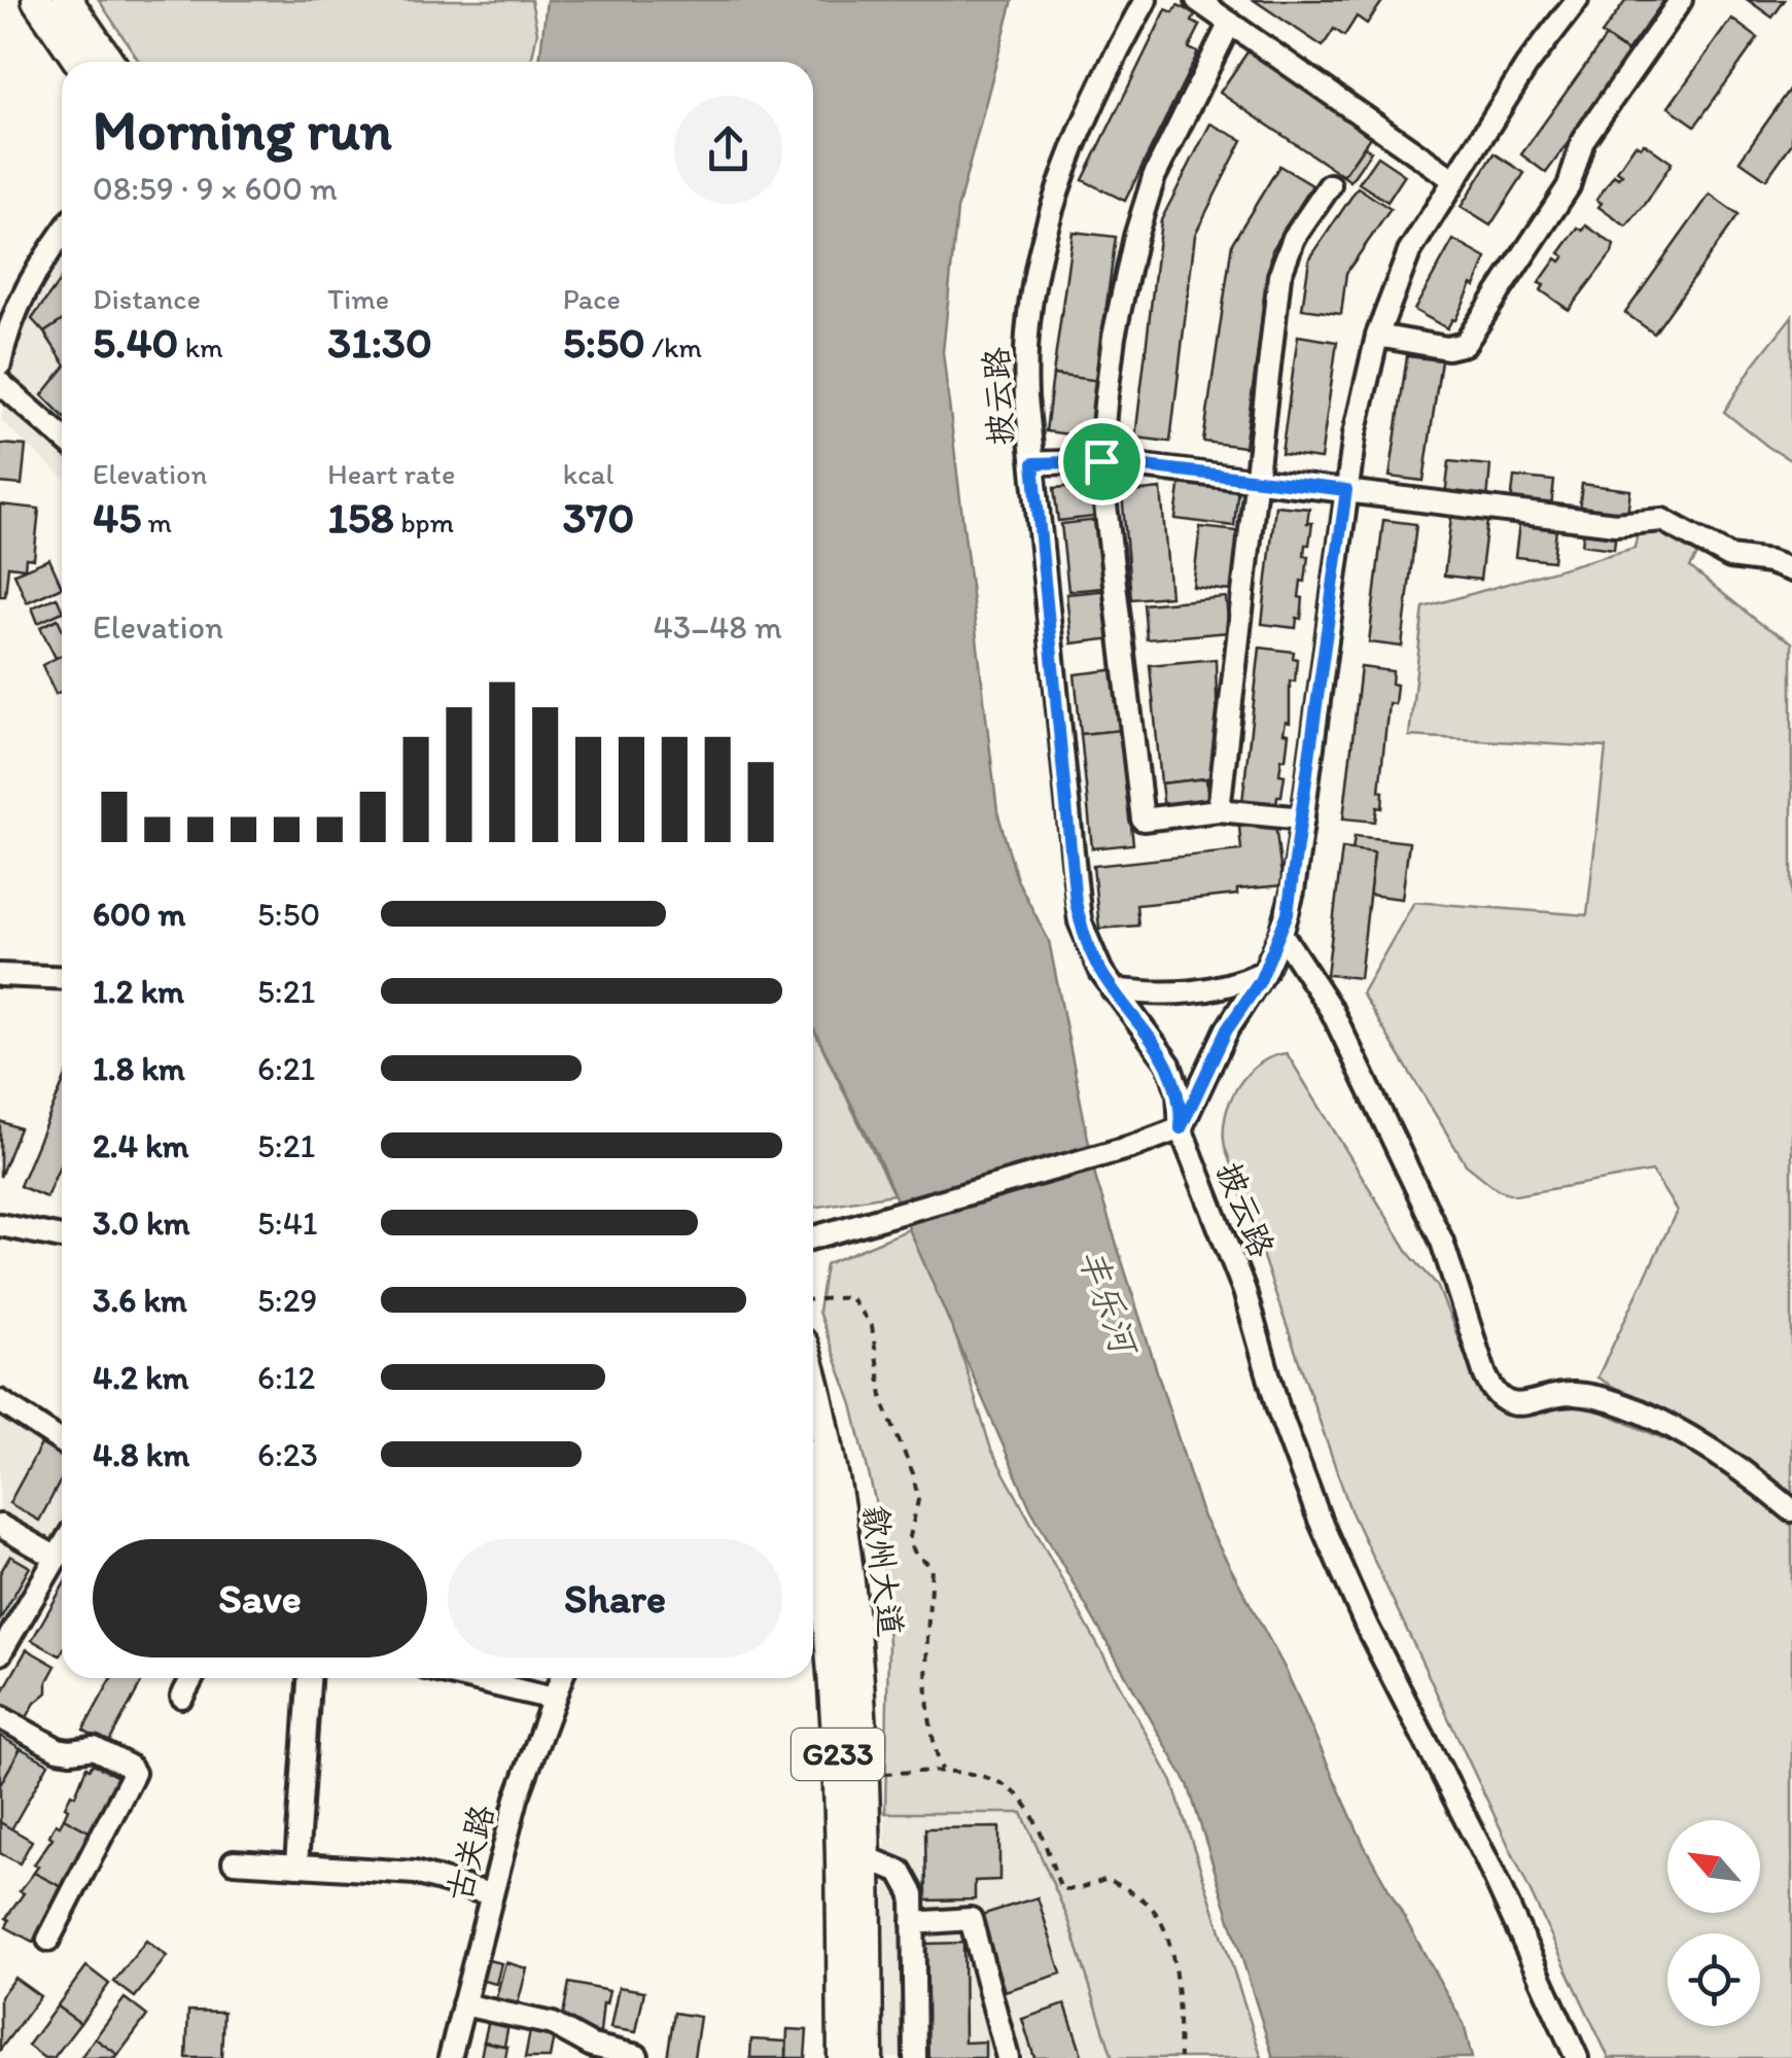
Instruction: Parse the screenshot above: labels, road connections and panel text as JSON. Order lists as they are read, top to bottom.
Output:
{
  "streets": {
    "highway": ["歙州大道", "G233"],
    "street": ["披云路", "古关路"]
  },
  "water": ["丰乐河"],
  "north": "top left",
  "page": {
    "heading": ["Morning run", "08:59 · 9 × 600 m"],
    "stats": [
      ["Distance", "5.40 km"],
      ["Time", "31:30"],
      ["Pace", "5:50 /km"],
      ["Elevation", "45 m"],
      ["Heart rate", "158 bpm"],
      ["kcal", "370"]
    ],
    "chart": ["Elevation", "43–48 m"],
    "list": [
      {
        "name": "600 m",
        "note": "5:50"
      },
      {
        "name": "1.2 km",
        "note": "5:21"
      },
      {
        "name": "1.8 km",
        "note": "6:21"
      },
      {
        "name": "2.4 km",
        "note": "5:21"
      },
      {
        "name": "3.0 km",
        "note": "5:41"
      },
      {
        "name": "3.6 km",
        "note": "5:29"
      },
      {
        "name": "4.2 km",
        "note": "6:12"
      },
      {
        "name": "4.8 km",
        "note": "6:23"
      }
    ],
    "buttons": ["Save", "Share"]
  }
}
